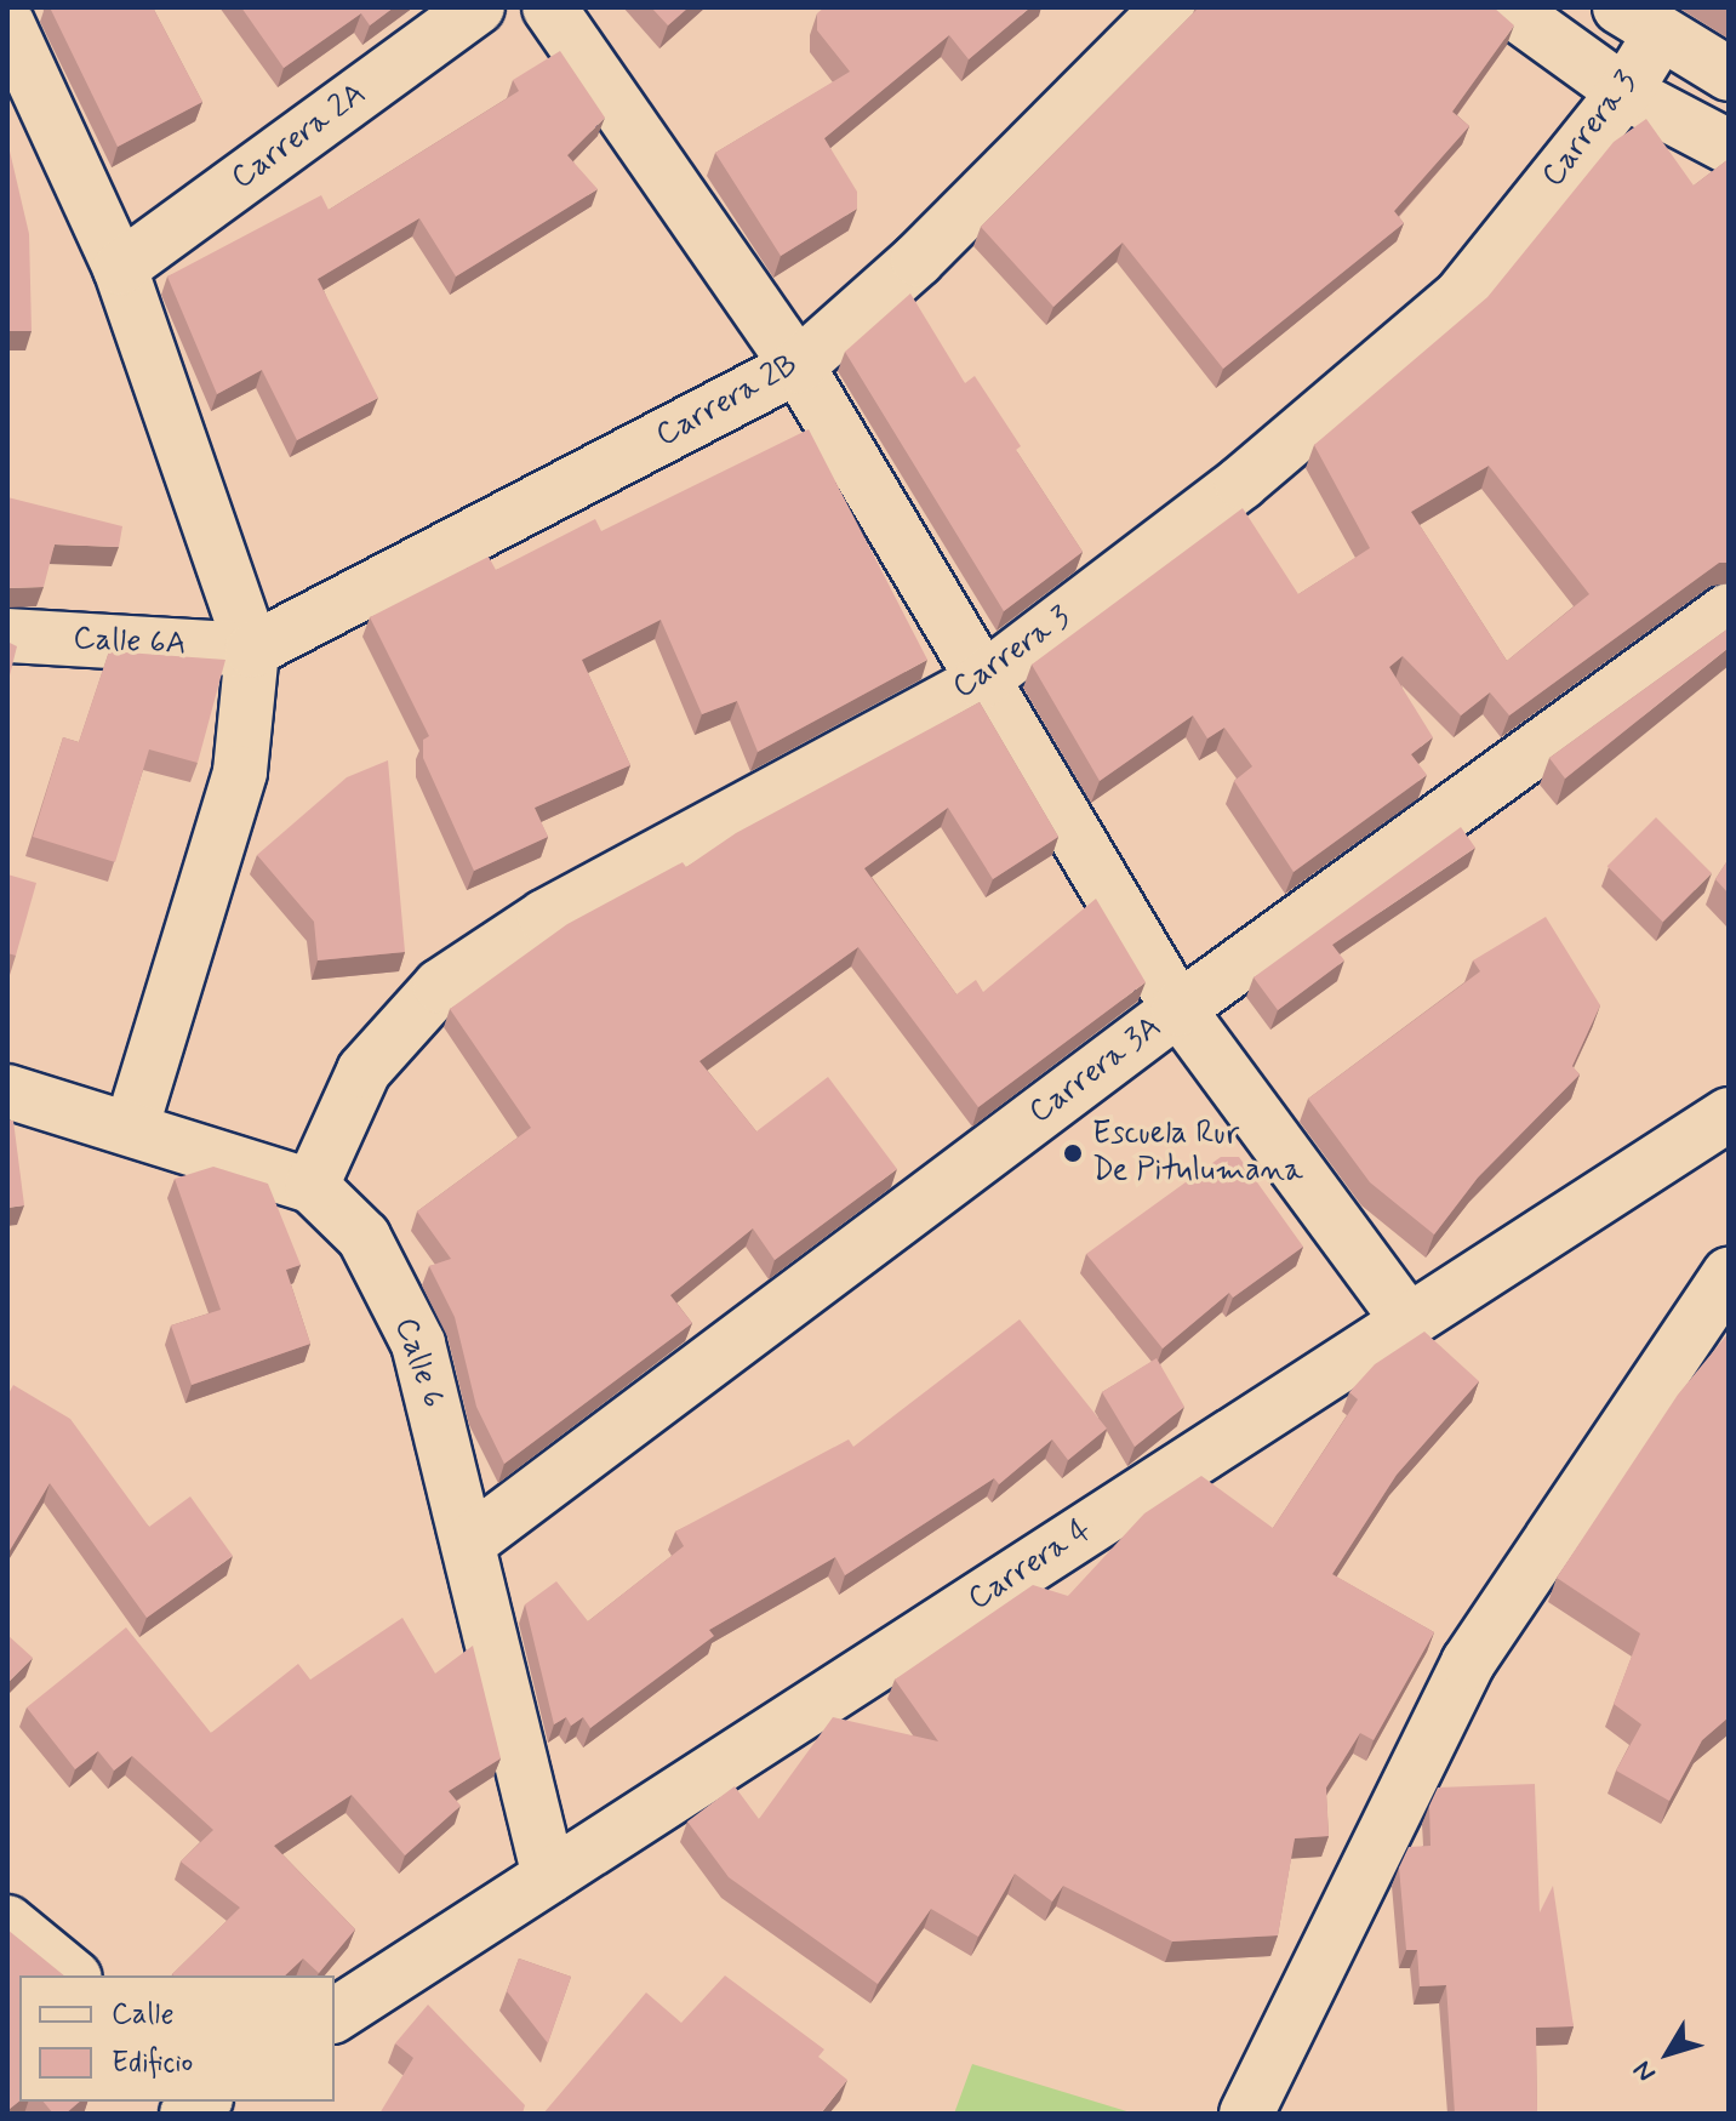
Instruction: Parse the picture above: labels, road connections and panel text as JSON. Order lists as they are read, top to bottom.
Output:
{
  "streets": {
    "street": [
      "Carrera 3",
      "Carrera 2A",
      "Carrera 2B",
      "Calle 6A",
      "Carrera 3A",
      "Calle 6",
      "Carrera 4"
    ]
  },
  "crossings": [
    ["Carrera 3", "Calle 6"],
    ["Carrera 2B", "Calle 6A"],
    ["Carrera 3A", "Calle 6"],
    ["Calle 6", "Carrera 4"]
  ],
  "places": ["Escuela Rur De Pitulumana"],
  "legend": ["Calle", "Edificio"],
  "north": "bottom left"
}
